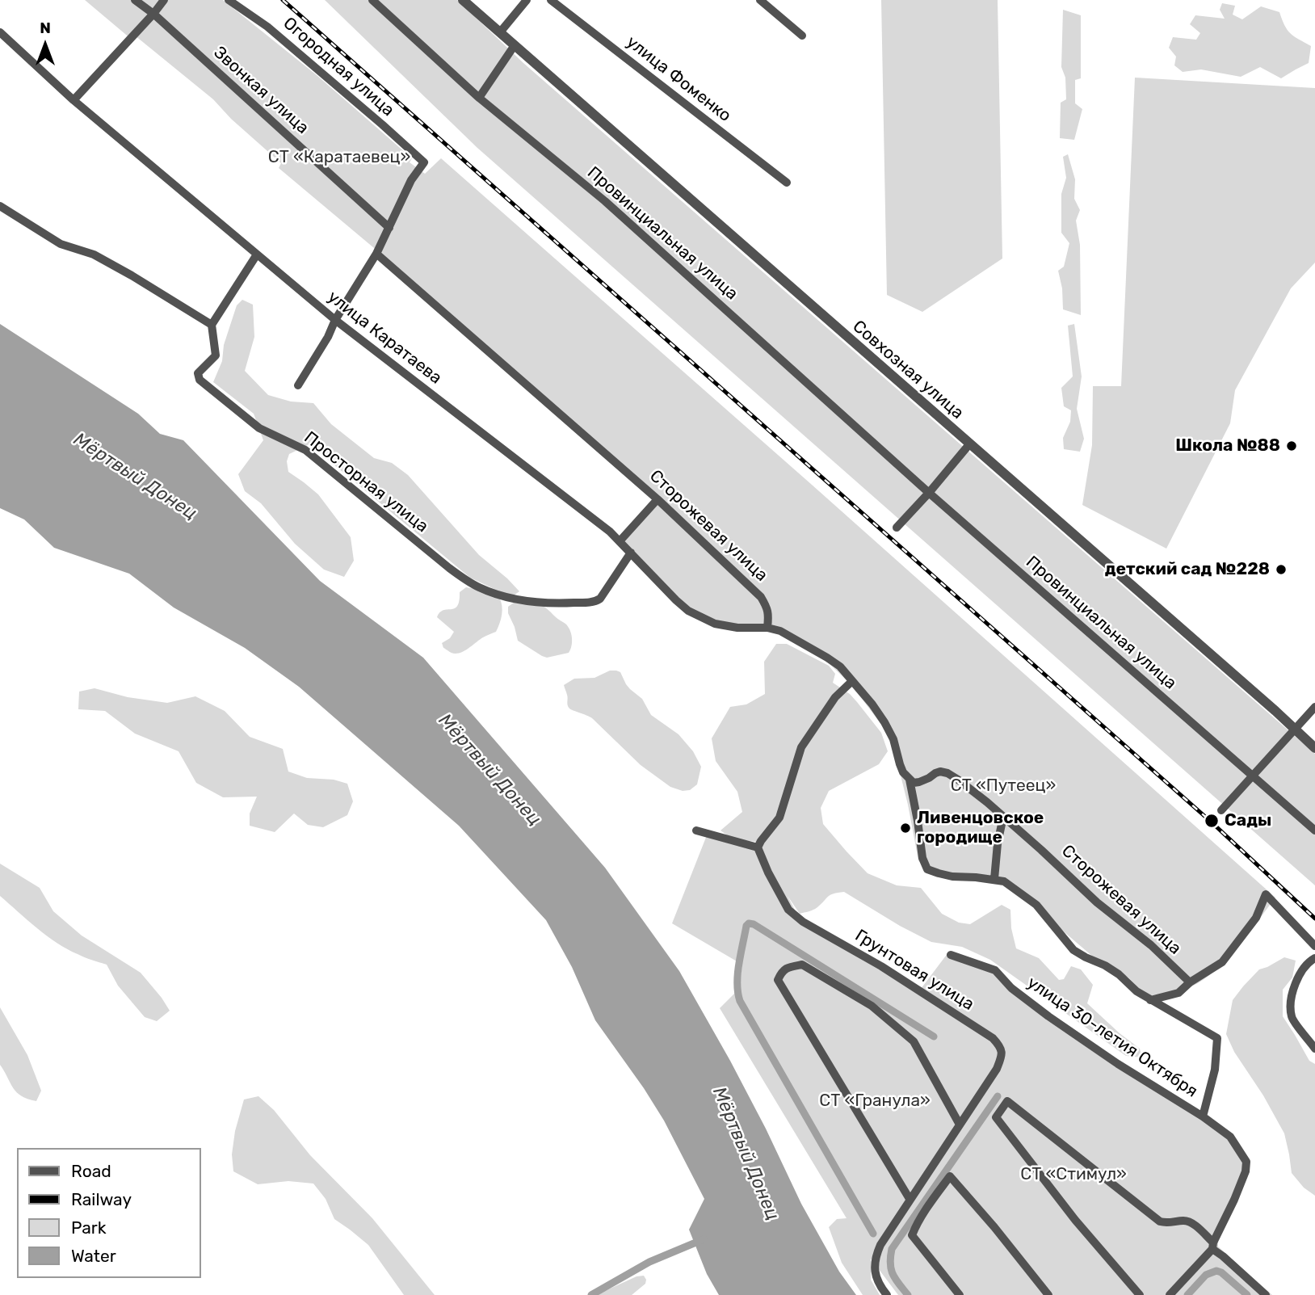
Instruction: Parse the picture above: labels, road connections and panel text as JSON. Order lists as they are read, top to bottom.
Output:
{
  "streets": {
    "street": [
      "Огородная улица",
      "улица Фоменко",
      "Звонкая улица",
      "Провинциальная улица",
      "улица Каратаева",
      "Совхозная улица",
      "Просторная улица",
      "Сторожевая улица",
      "Грунтовая улица",
      "улица 30-летия Октября"
    ]
  },
  "crossings": [
    ["Огородная улица", "Звонкая улица"],
    ["улица Каратаева", "Просторная улица"],
    ["улица Каратаева", "Сторожевая улица"]
  ],
  "water": ["Мёртвый Донец"],
  "parks": [
    "СТ «Каратаевец»",
    "СТ «Путеец»",
    "СТ «Гранула»",
    "СТ «Стимул»"
  ],
  "places": [
    "Школа №88",
    "детский сад №228",
    "Сады",
    "Ливенцовское городище"
  ],
  "legend": [
    "Road",
    "Railway",
    "Park",
    "Water"
  ],
  "north": "top"
}
